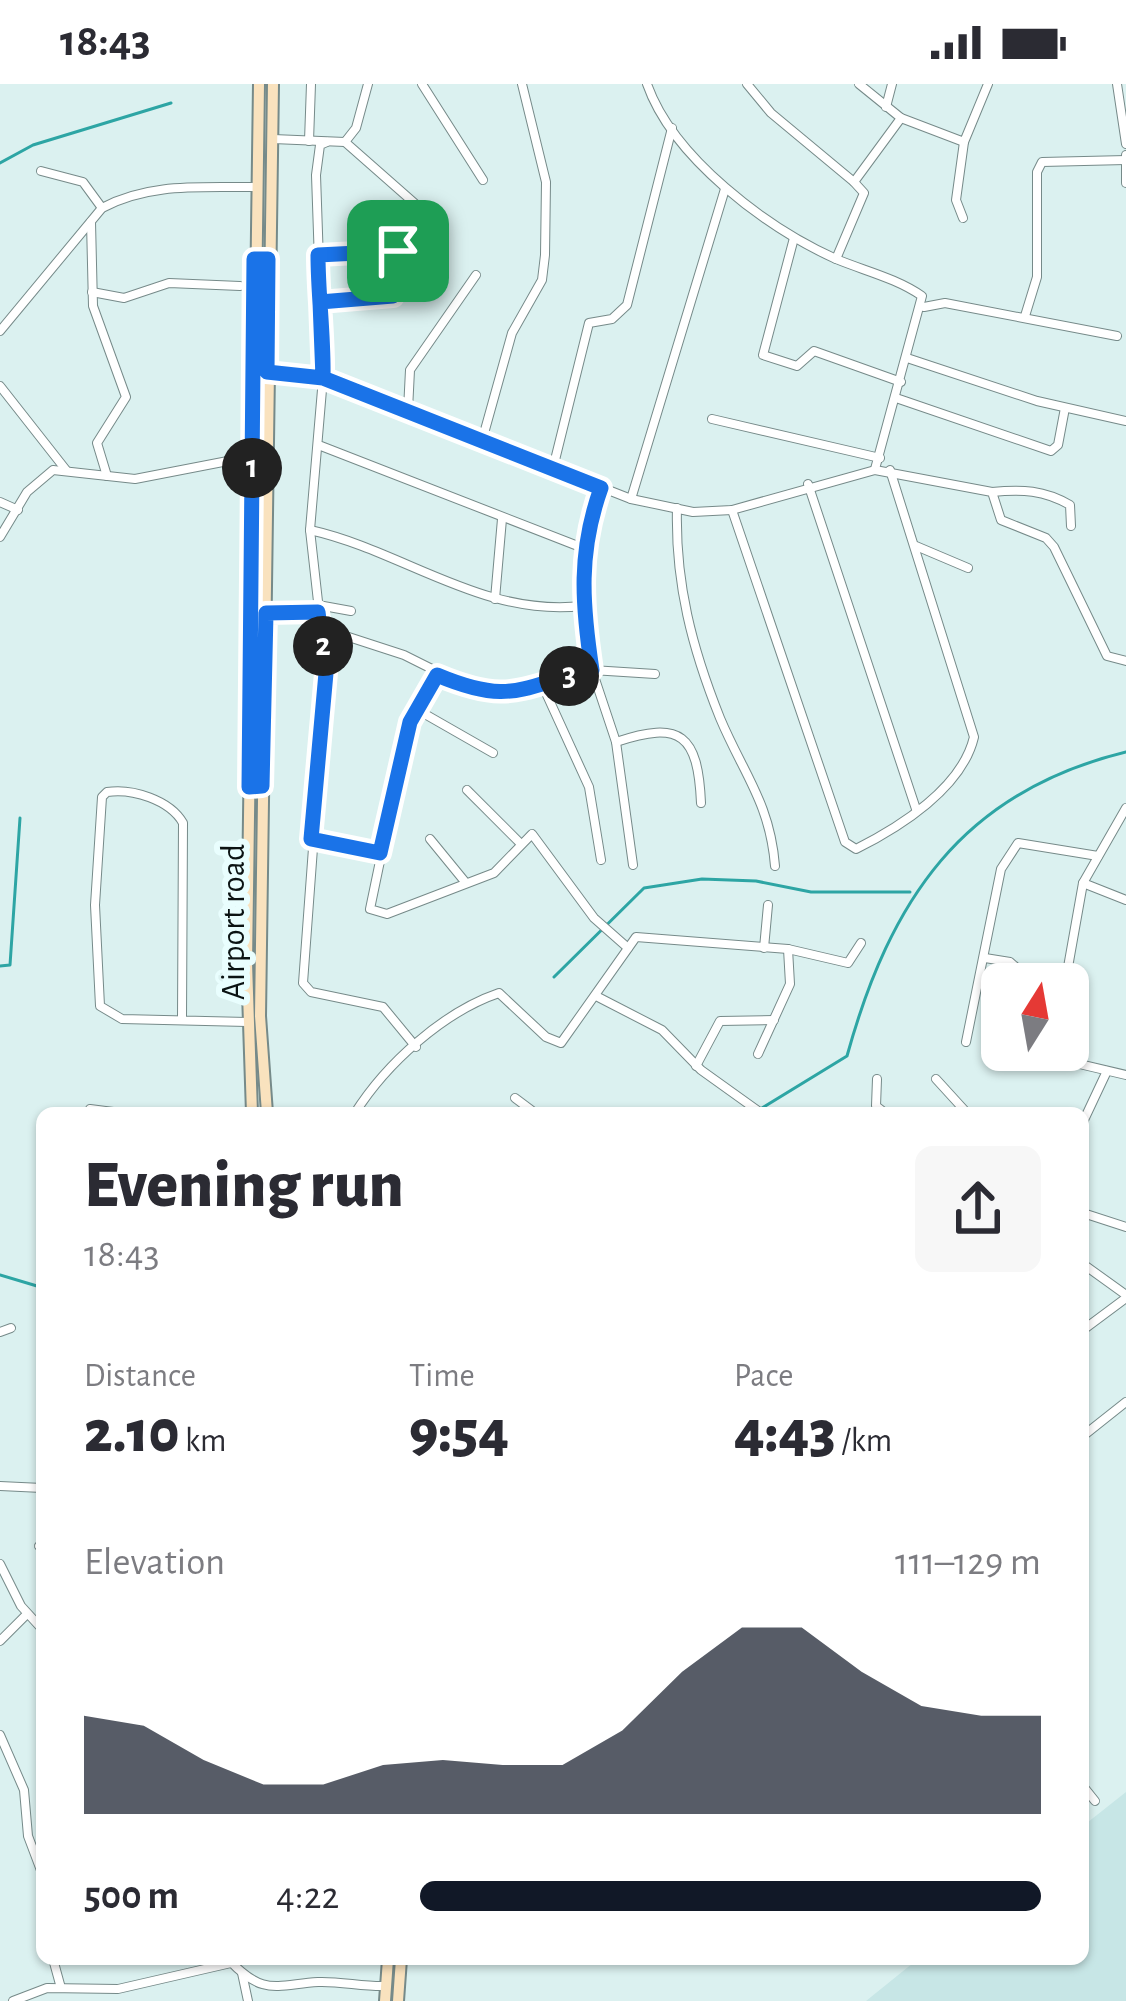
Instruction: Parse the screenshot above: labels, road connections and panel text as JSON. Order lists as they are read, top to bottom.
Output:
{
  "streets": {
    "main road": ["Airport road"]
  },
  "north": "top",
  "page": {
    "status": "18:43",
    "pins": ["1", "2", "3"],
    "heading": ["Evening run", "18:43"],
    "stats": [
      ["Distance", "2.10 km"],
      ["Time", "9:54"],
      ["Pace", "4:43 /km"]
    ],
    "chart": ["Elevation", "111–129 m"],
    "list": [
      {
        "name": "500 m",
        "note": "4:22"
      }
    ]
  }
}
